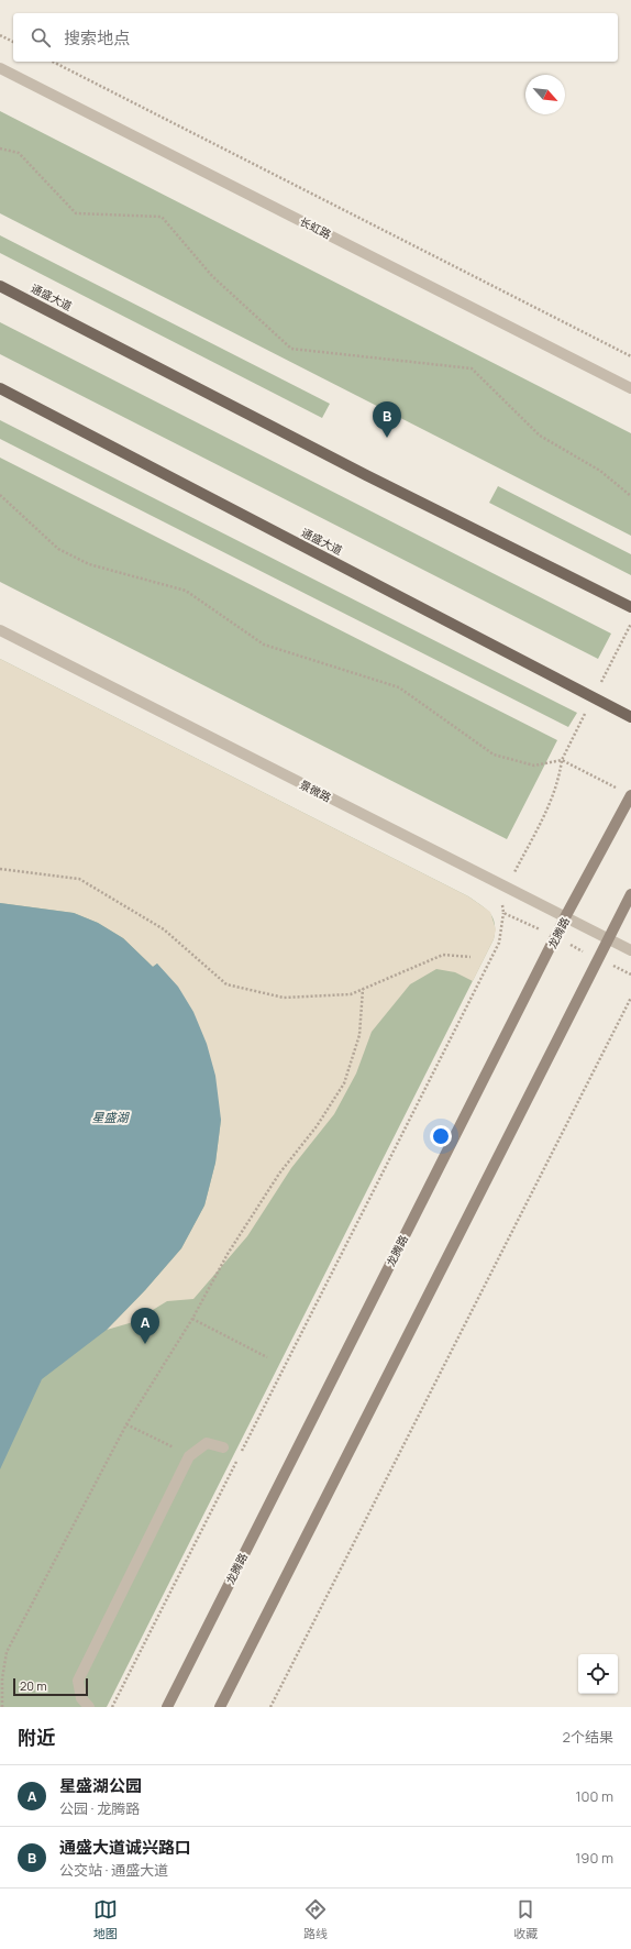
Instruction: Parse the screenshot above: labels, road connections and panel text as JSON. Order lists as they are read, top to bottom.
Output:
{
  "streets": {
    "main road": ["通盛大道", "龙腾路"],
    "street": ["长虹路", "景微路"]
  },
  "crossings": [
    ["景微路", "龙腾路"]
  ],
  "water": ["星盛湖"],
  "scale_bar": "20 m",
  "north": "bottom right",
  "page": {
    "search": "搜索地点",
    "pins": ["B", "A"],
    "scale": "20 m",
    "heading": ["附近", "2个结果"],
    "list": [
      {
        "mark": "A",
        "name": "星盛湖公园",
        "note": "公园 · 龙腾路",
        "value": "100 m"
      },
      {
        "mark": "B",
        "name": "通盛大道诚兴路口",
        "note": "公交站 · 通盛大道",
        "value": "190 m"
      }
    ],
    "nav": ["地图", "路线", "收藏"]
  }
}
